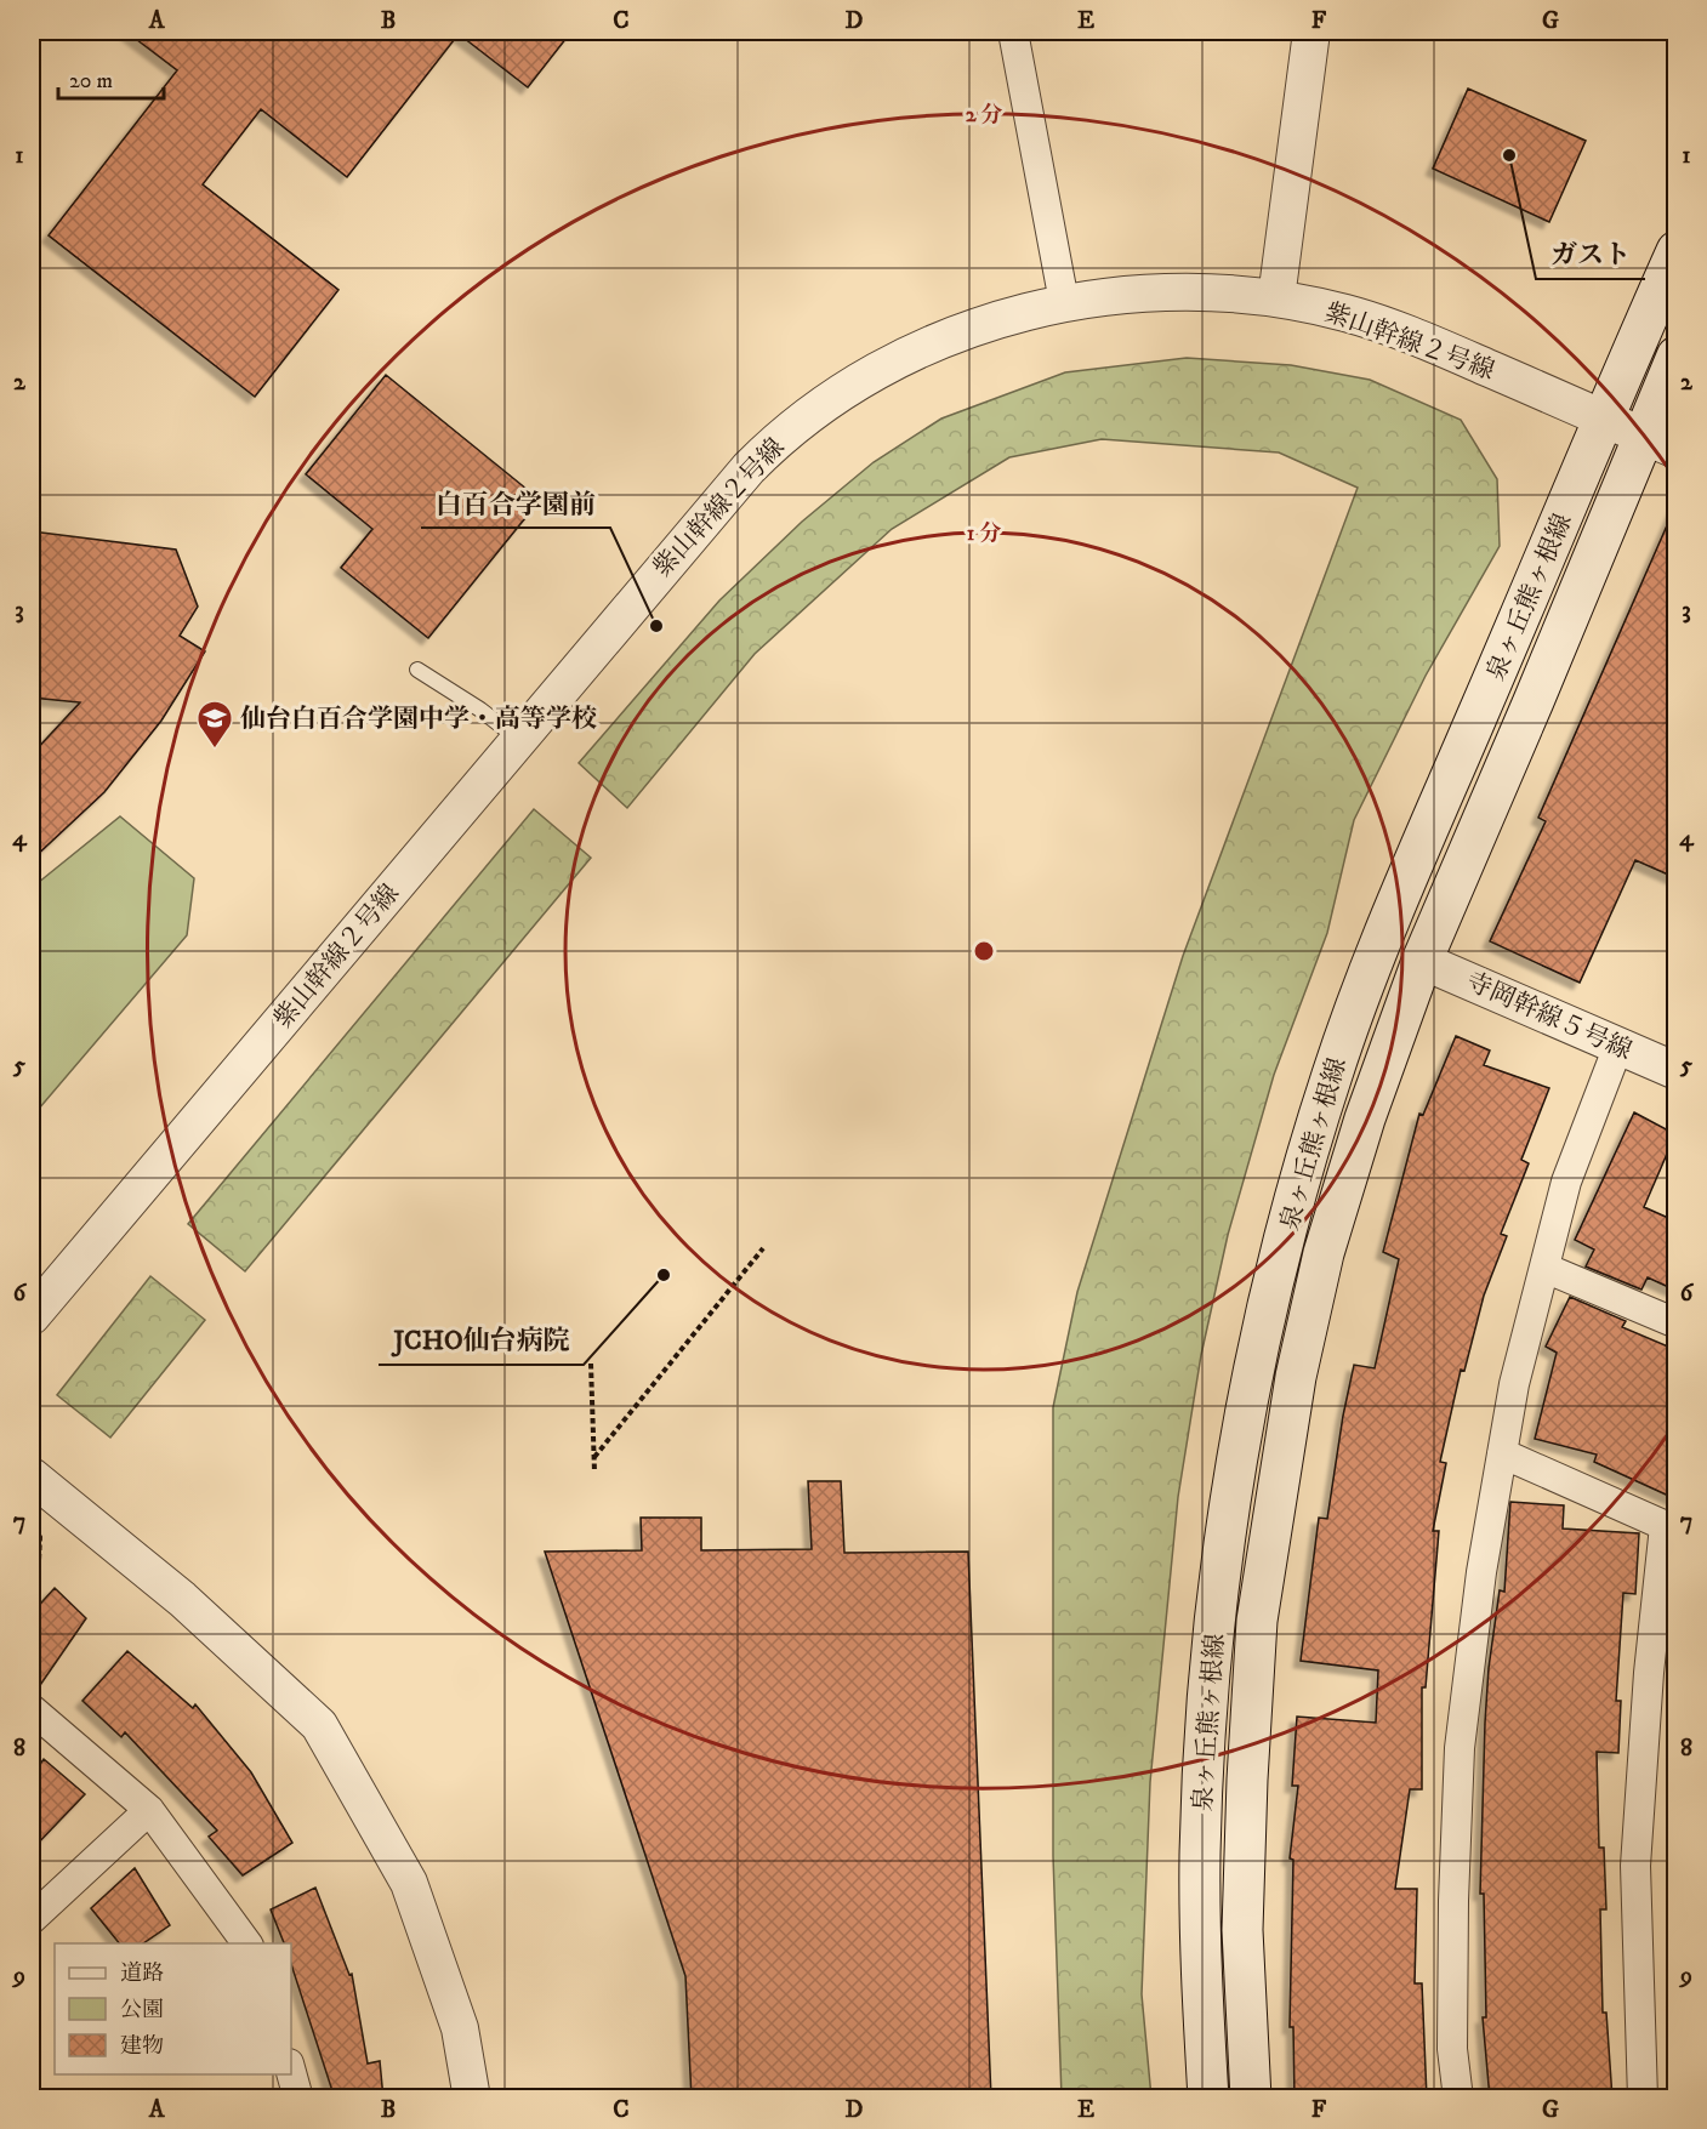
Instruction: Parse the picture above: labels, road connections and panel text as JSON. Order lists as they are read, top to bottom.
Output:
{
  "streets": {
    "main road": ["泉ヶ丘熊ヶ根線"],
    "street": ["紫山幹線２号線", "寺岡幹線５号線"]
  },
  "crossings": [
    ["紫山幹線２号線", "泉ヶ丘熊ヶ根線"],
    ["泉ヶ丘熊ヶ根線", "寺岡幹線５号線"]
  ],
  "places": {
    "other": ["ガスト", "白百合学園前", "JCHO仙台病院"],
    "school or university": ["仙台白百合学園中学・高等学校"]
  },
  "legend": ["道路", "公園", "建物"],
  "scale_bar": "20 m",
  "grid": {
    "columns": [
      "A",
      "B",
      "C",
      "D",
      "E",
      "F",
      "G"
    ],
    "rows": [
      "1",
      "2",
      "3",
      "4",
      "5",
      "6",
      "7",
      "8",
      "9"
    ]
  },
  "rings": ["2 分", "1 分"]
}
